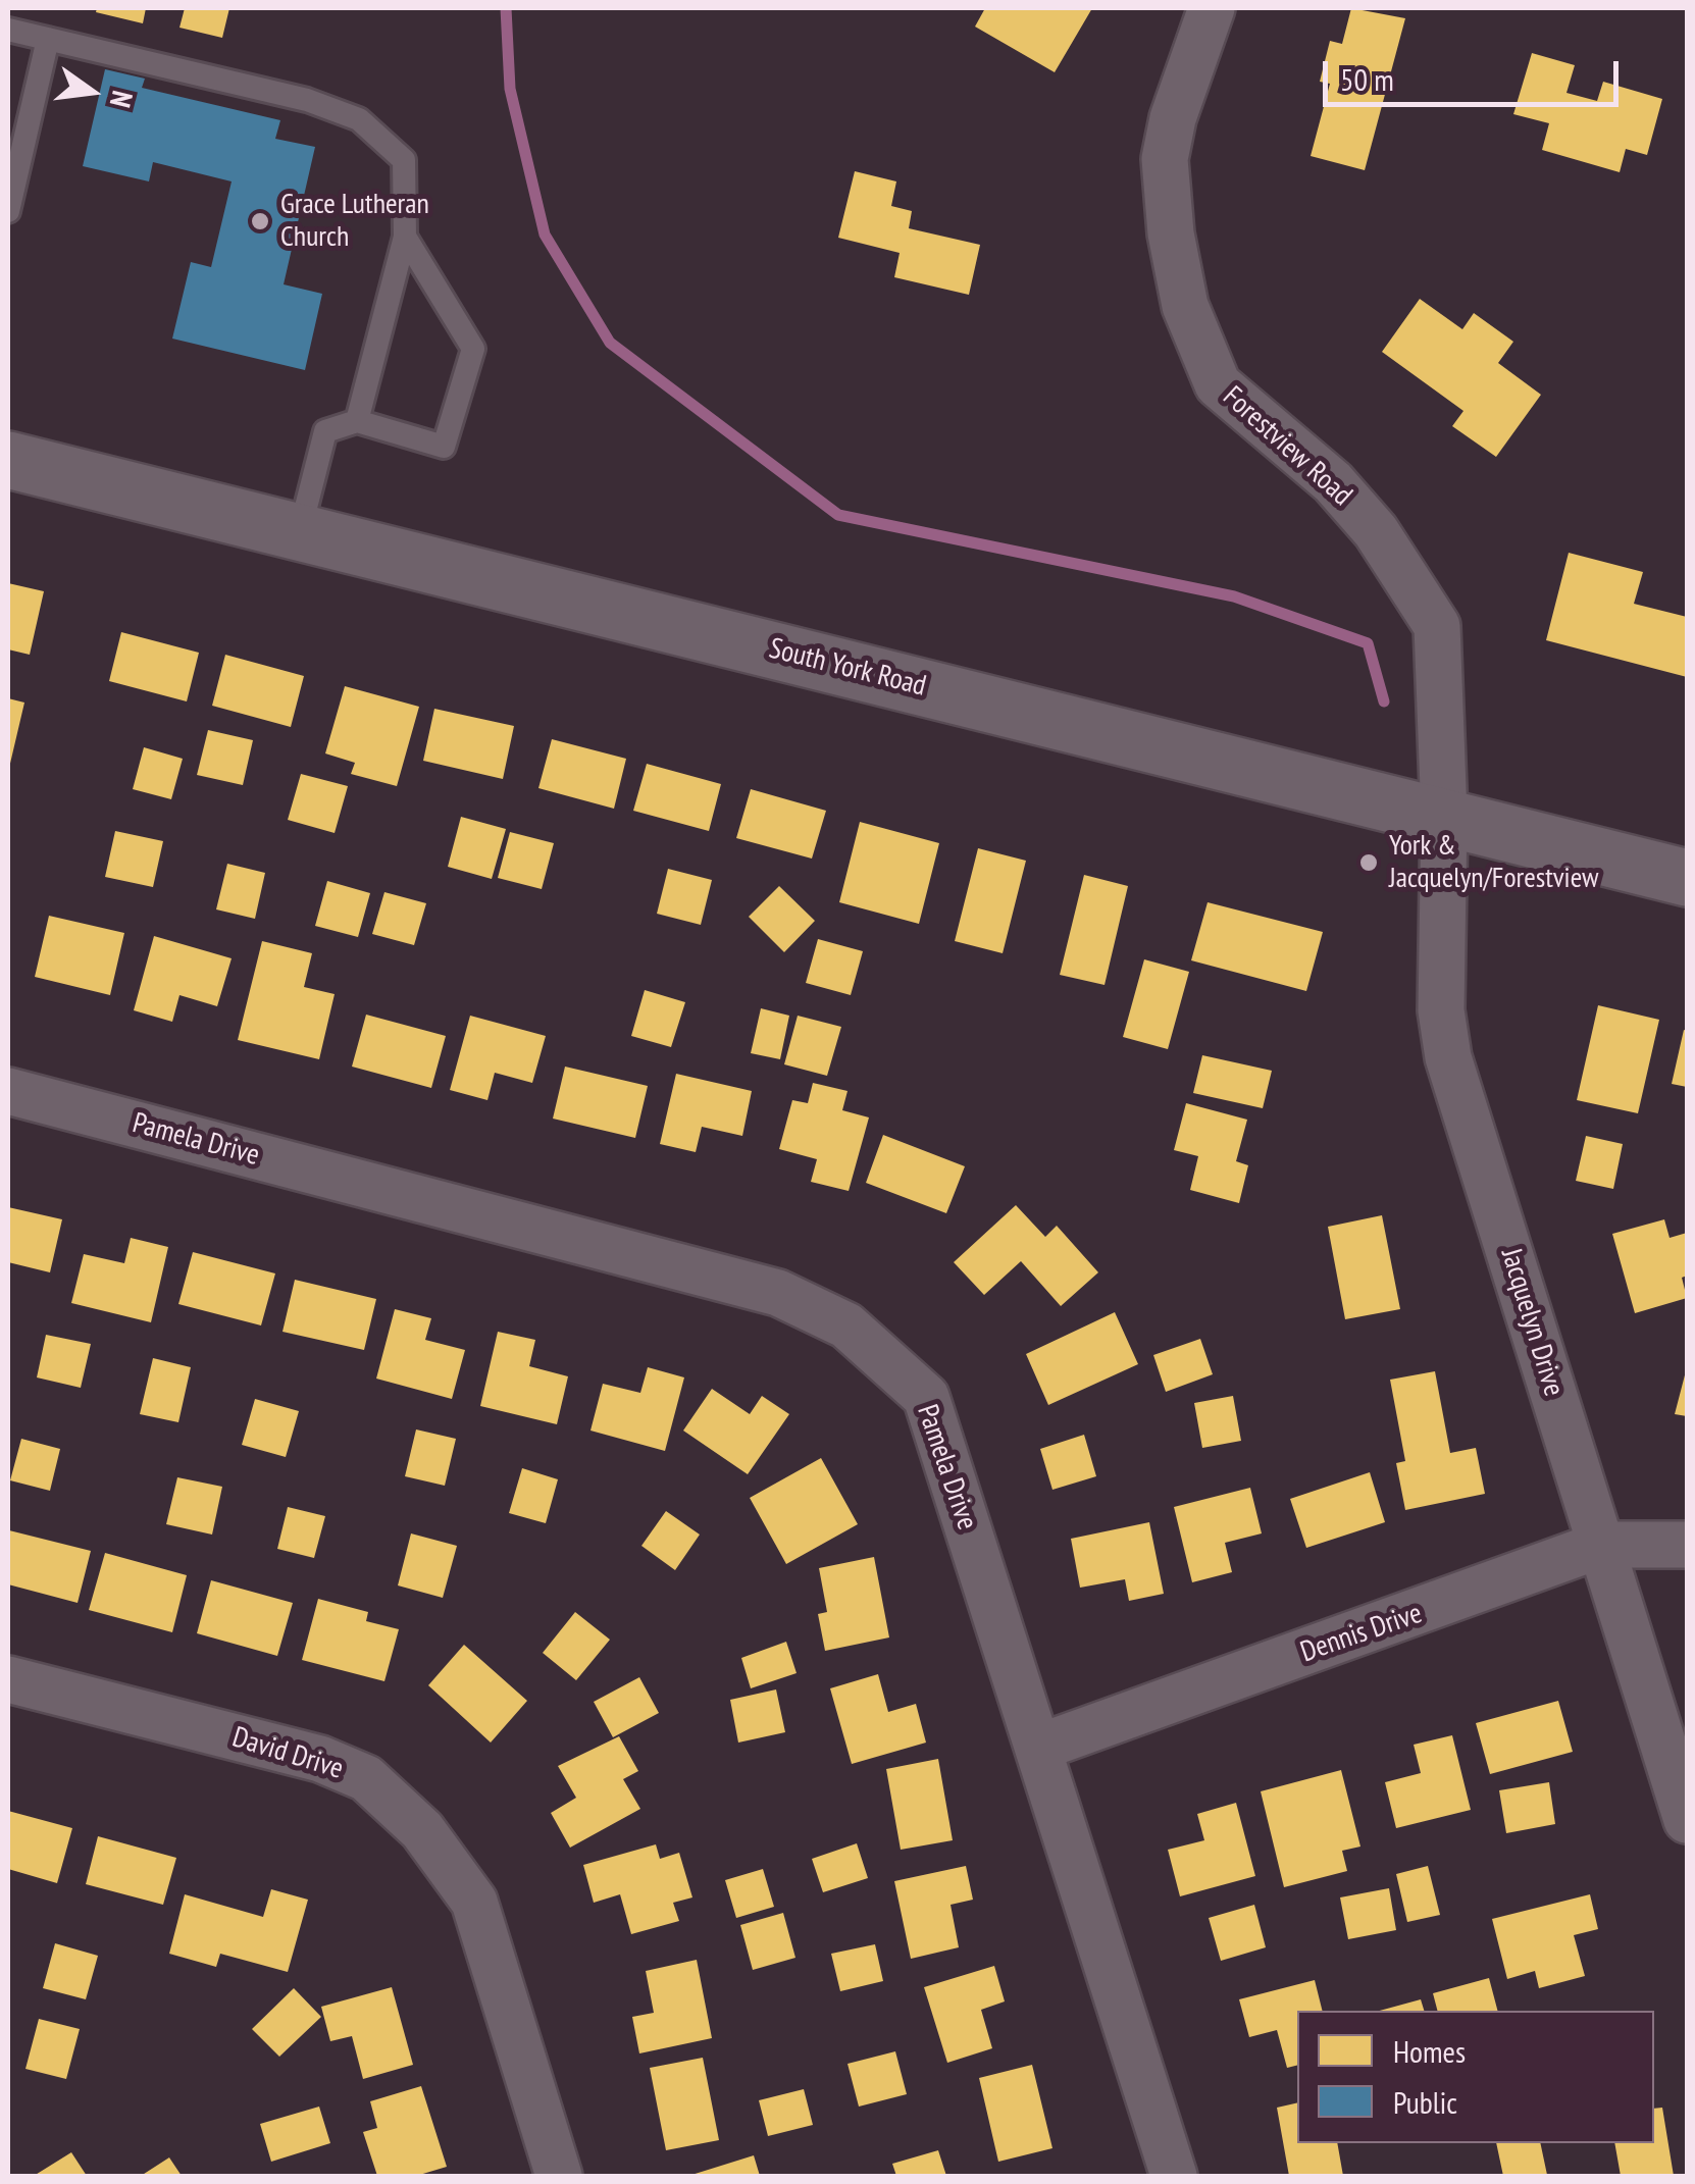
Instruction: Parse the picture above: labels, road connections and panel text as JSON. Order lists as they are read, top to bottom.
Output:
{
  "streets": {
    "main road": ["South York Road"],
    "street": [
      "Forestview Road",
      "Pamela Drive",
      "Jacquelyn Drive",
      "Dennis Drive",
      "David Drive"
    ]
  },
  "crossings": [
    ["Forestview Road", "South York Road"],
    ["Forestview Road", "Jacquelyn Drive"],
    ["South York Road", "Jacquelyn Drive"],
    ["Pamela Drive", "Dennis Drive"],
    ["Jacquelyn Drive", "Dennis Drive"]
  ],
  "places": ["Grace Lutheran Church", "York & Jacquelyn/Forestview"],
  "legend": ["Homes", "Public"],
  "scale_bar": "50 m",
  "north": "right"
}
